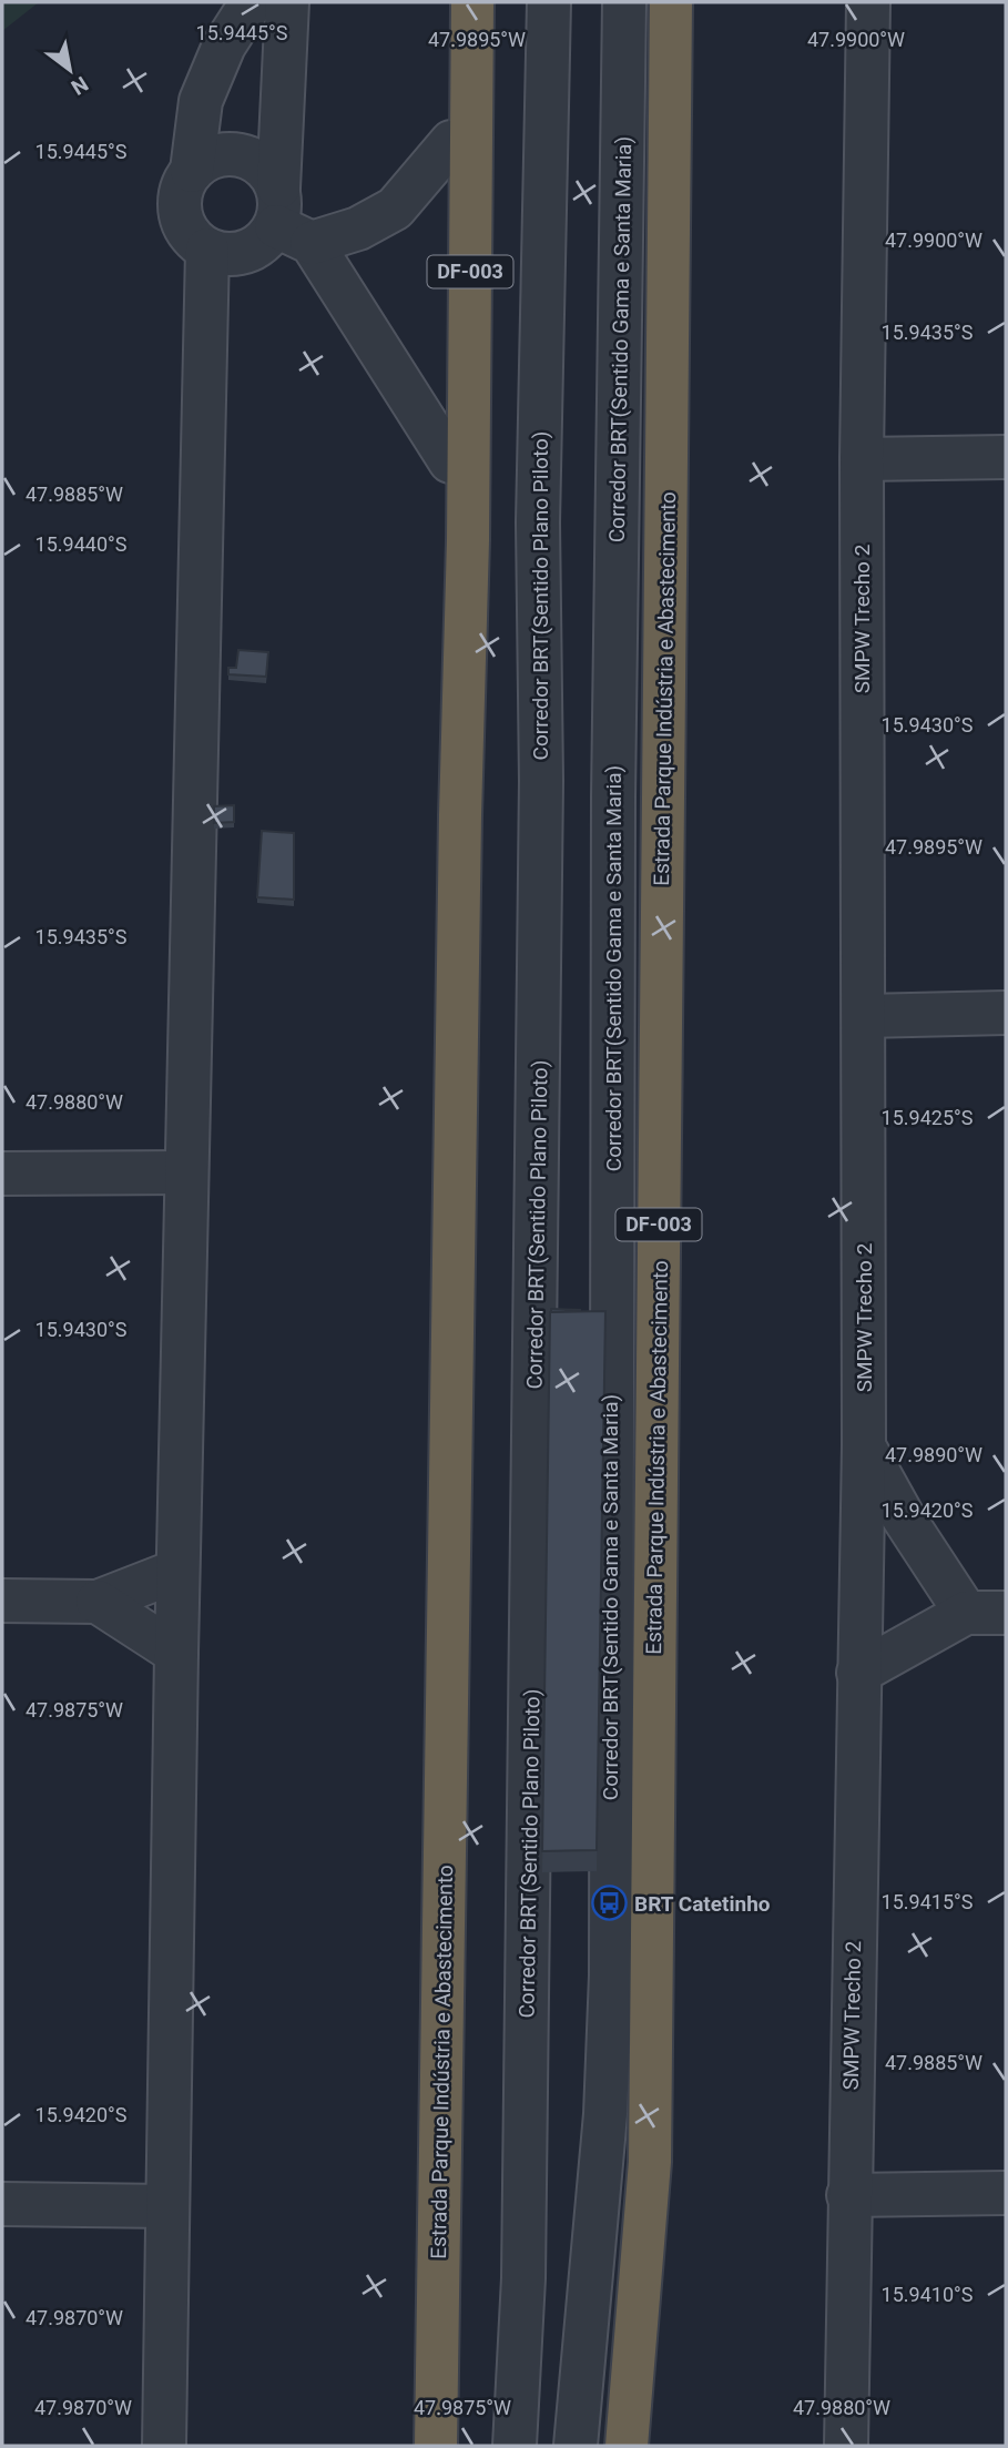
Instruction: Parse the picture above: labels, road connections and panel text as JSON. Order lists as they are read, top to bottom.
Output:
{
  "streets": {
    "highway": ["DF-003", "Estrada Parque Indústria e Abastecimento"],
    "street": ["Corredor BRT(Sentido Gama e Santa Maria)", "Corredor BRT(Sentido Plano Piloto)", "SMPW Trecho 2"]
  },
  "places": {
    "bus stop": ["BRT Catetinho"]
  },
  "north": "bottom right",
  "coordinates": [
    "15.9445°S",
    "47.9895°W",
    "47.9900°W",
    "15.9435°S",
    "47.9885°W",
    "15.9440°S",
    "15.9430°S",
    "47.9880°W",
    "15.9425°S",
    "47.9890°W",
    "15.9420°S",
    "47.9875°W",
    "15.9415°S",
    "15.9410°S",
    "47.9870°W"
  ]
}
